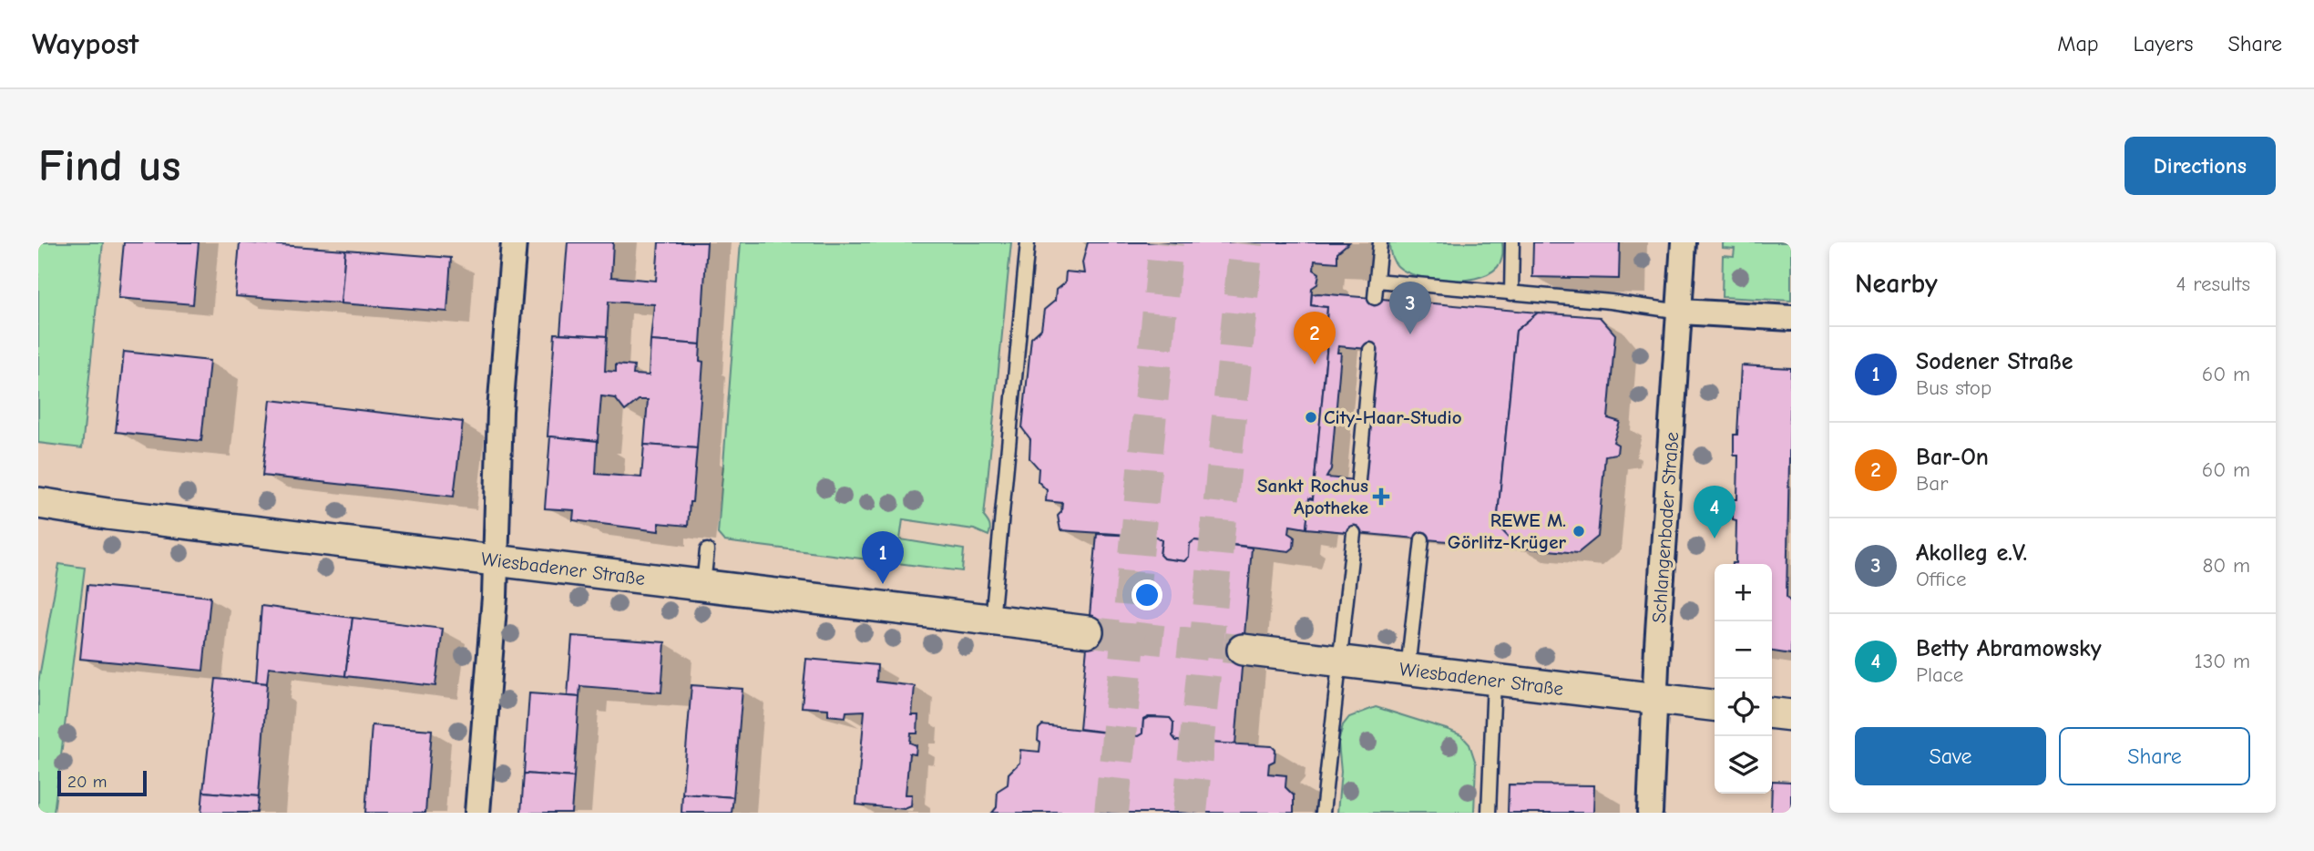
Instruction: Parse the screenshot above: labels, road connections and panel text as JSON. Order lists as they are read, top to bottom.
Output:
{
  "streets": {
    "street": ["Schlangenbader Straße", "Wiesbadener Straße"]
  },
  "crossings": [
    ["Schlangenbader Straße", "Wiesbadener Straße"]
  ],
  "places": {
    "other": ["City-Haar-Studio", "REWE M. Görlitz-Krüger"],
    "health": ["Sankt Rochus Apotheke"]
  },
  "scale_bar": "20 m",
  "page": {
    "header": "Waypost",
    "nav": ["Map", "Layers", "Share"],
    "buttons": [
      "Directions",
      ["Save", "Share"]
    ],
    "title": "Find us",
    "heading": ["Nearby", "4 results"],
    "pins": [
      "3",
      "2",
      "4",
      "1"
    ],
    "list": [
      {
        "mark": "1",
        "name": "Sodener Straße",
        "note": "Bus stop",
        "value": "60 m"
      },
      {
        "mark": "2",
        "name": "Bar-On",
        "note": "Bar",
        "value": "60 m"
      },
      {
        "mark": "3",
        "name": "Akolleg e.V.",
        "note": "Office",
        "value": "80 m"
      },
      {
        "mark": "4",
        "name": "Betty Abramowsky",
        "note": "Place",
        "value": "130 m"
      }
    ],
    "map_buttons": ["+", "−"],
    "scale": "20 m"
  }
}
